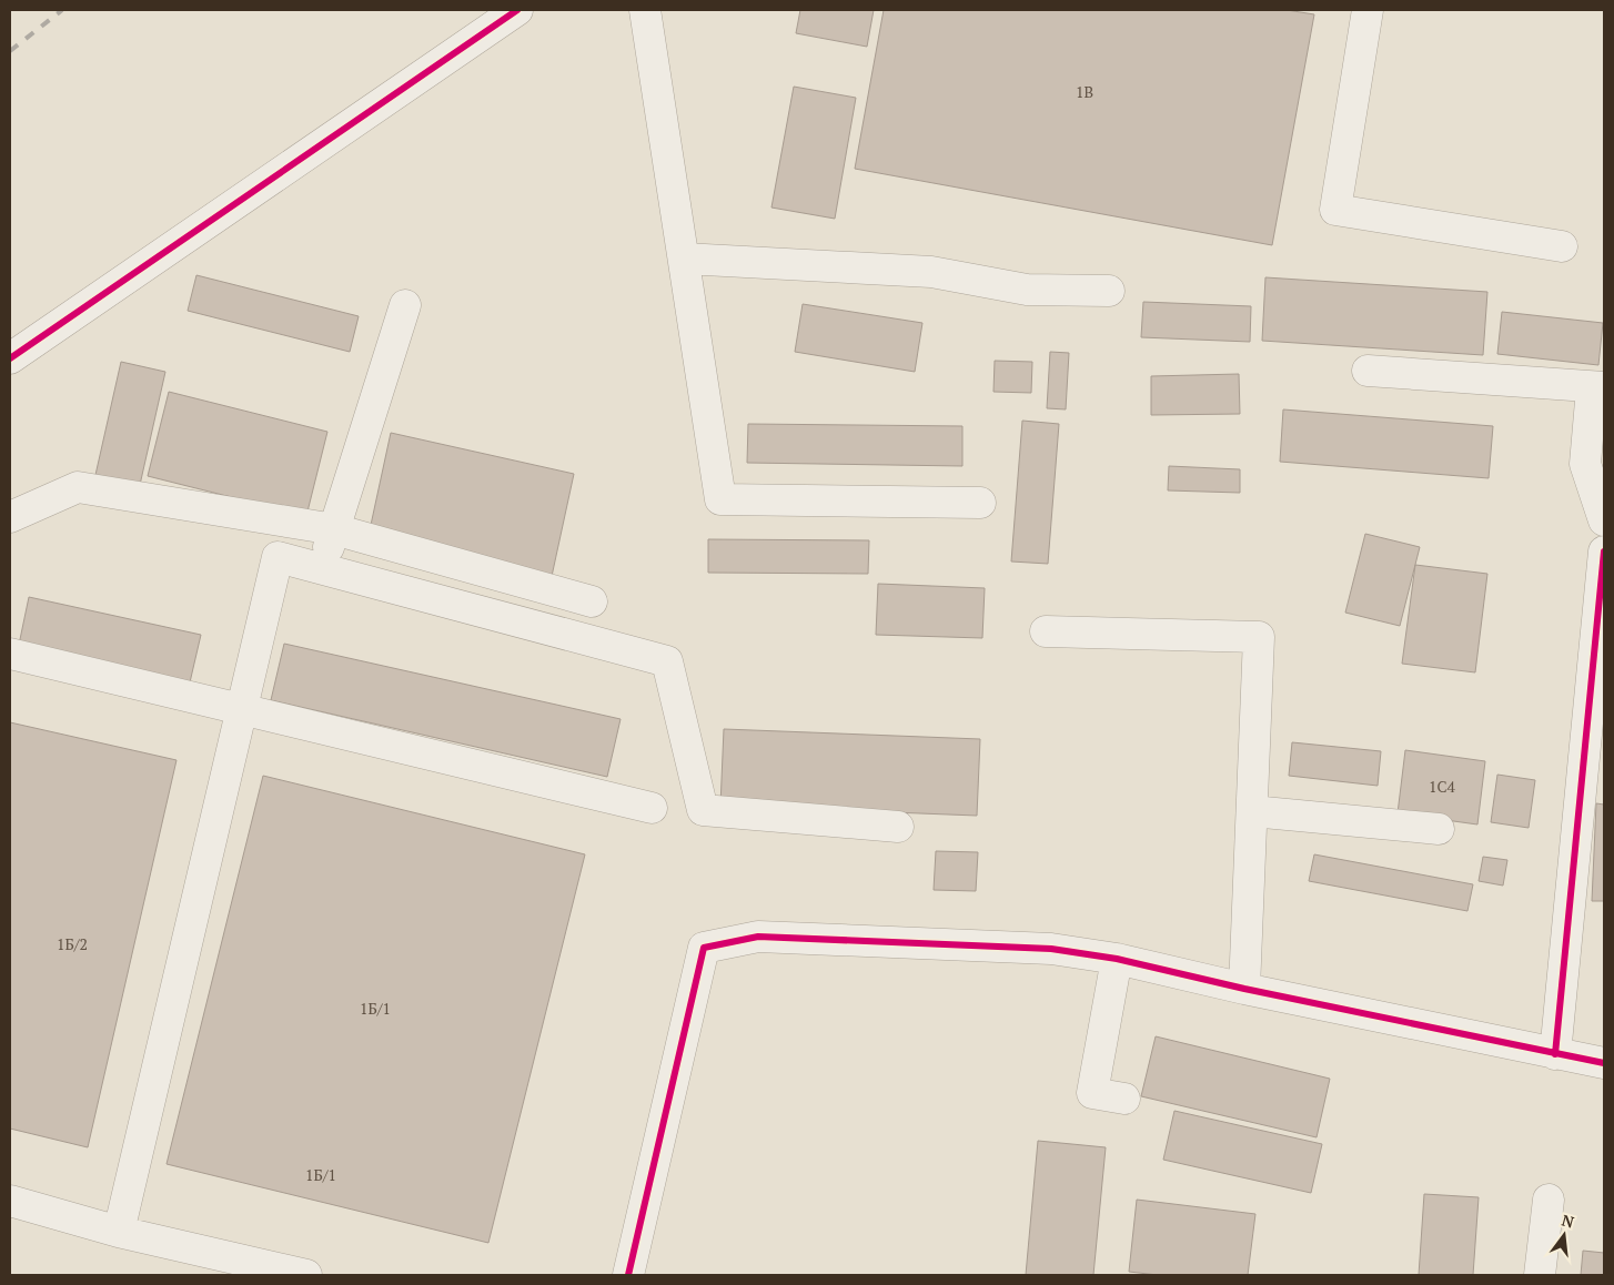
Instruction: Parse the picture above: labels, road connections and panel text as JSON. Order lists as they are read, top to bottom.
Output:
{
  "house_numbers": [
    "1В",
    "1С4",
    "1Б/2",
    "1Б/1",
    "1Б/1"
  ],
  "north": "top"
}
